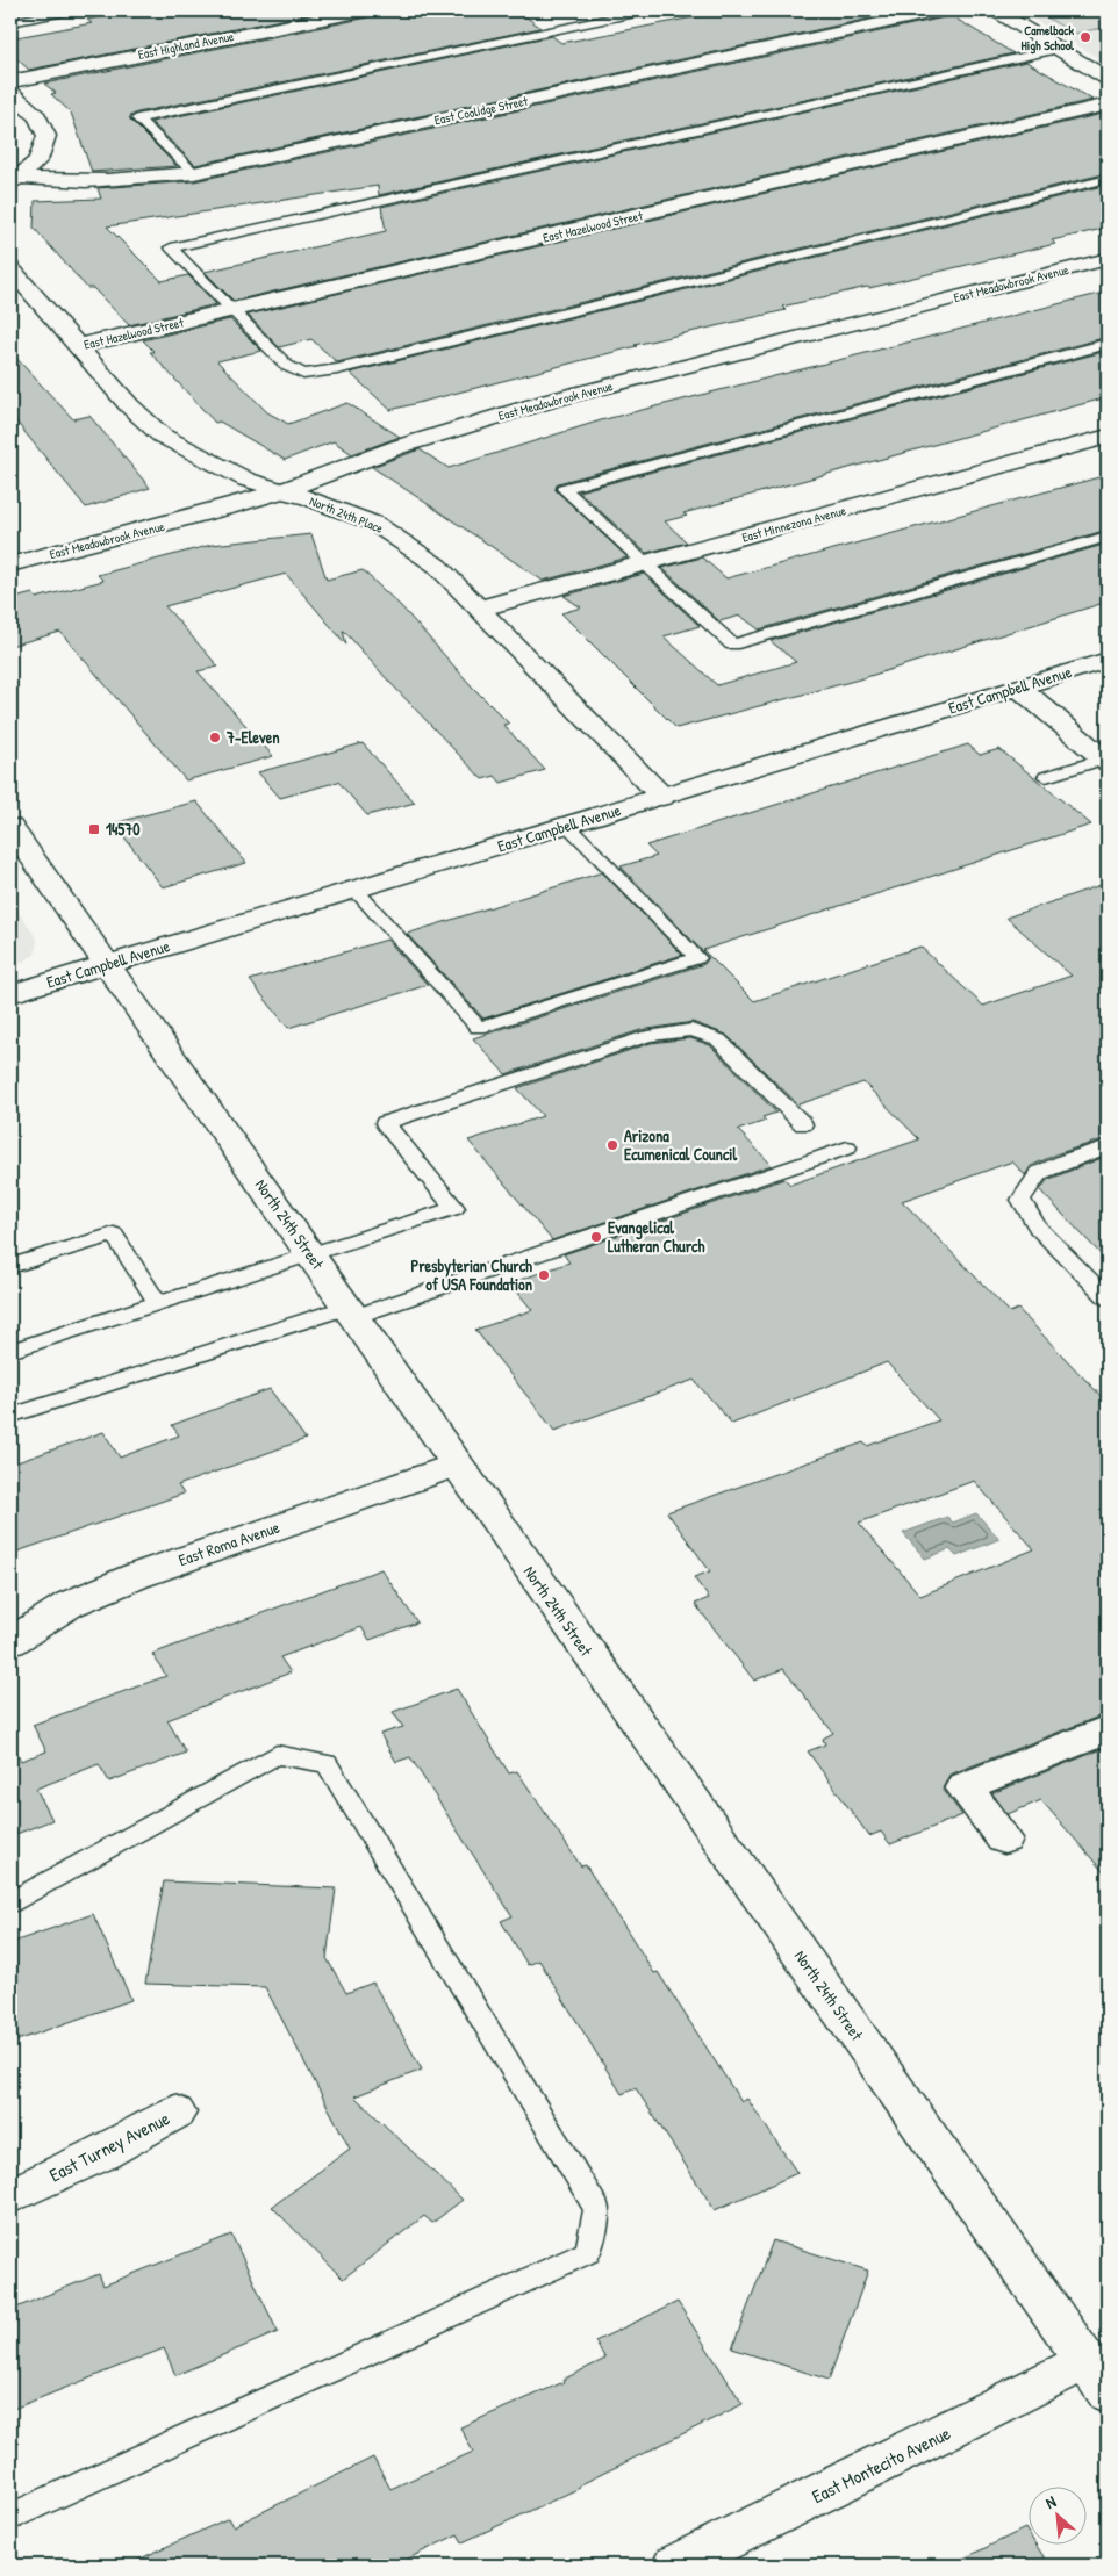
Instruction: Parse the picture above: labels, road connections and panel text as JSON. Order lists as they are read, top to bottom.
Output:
{
  "streets": {
    "street": [
      "East Highland Avenue",
      "East Coolidge Street",
      "East Hazelwood Street",
      "East Meadowbrook Avenue",
      "North 24th Place",
      "East Minnezona Avenue",
      "East Campbell Avenue",
      "North 24th Street",
      "East Roma Avenue",
      "East Turney Avenue",
      "East Montecito Avenue"
    ]
  },
  "crossings": [
    ["East Hazelwood Street", "North 24th Place"],
    ["East Meadowbrook Avenue", "North 24th Place"],
    ["North 24th Place", "East Minnezona Avenue"],
    ["North 24th Place", "East Campbell Avenue"],
    ["East Campbell Avenue", "North 24th Street"],
    ["North 24th Street", "East Roma Avenue"],
    ["North 24th Street", "East Montecito Avenue"]
  ],
  "places": {
    "other": [
      "Camelback High School",
      "7-Eleven",
      "Arizona Ecumenical Council",
      "Evangelical Lutheran Church",
      "Presbyterian Church of USA Foundation"
    ],
    "transit": ["14570"]
  },
  "north": "top left"
}
